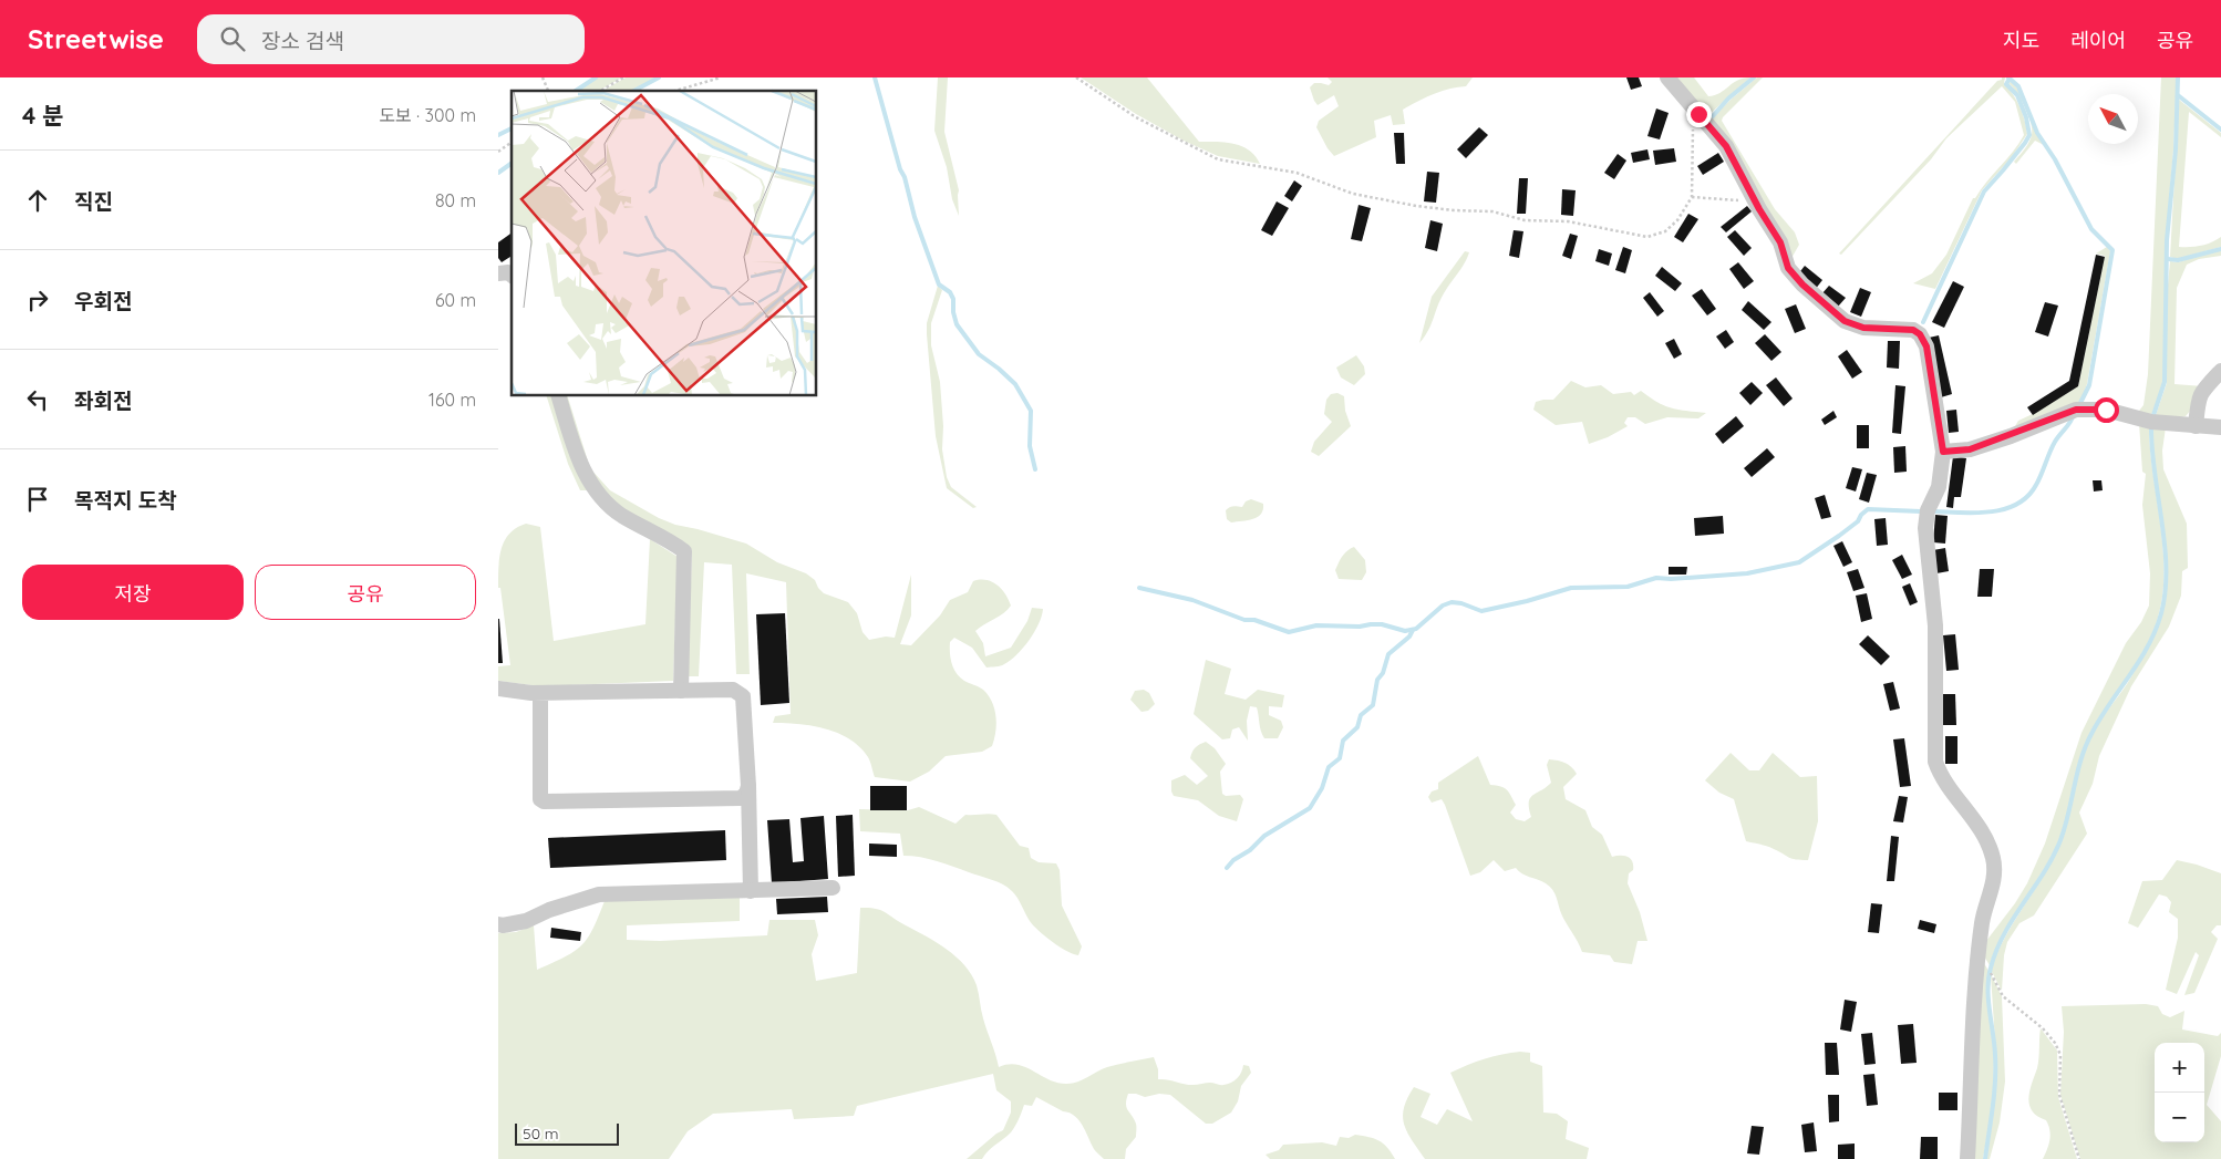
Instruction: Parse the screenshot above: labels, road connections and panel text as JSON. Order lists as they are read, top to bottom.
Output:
{
  "scale_bar": "50 m",
  "north": "top left",
  "page": {
    "header": "Streetwise",
    "search": "장소 검색",
    "nav": ["지도", "레이어", "공유"],
    "heading": ["4 분", "도보 · 300 m"],
    "list": [
      ["직진", "80 m"],
      ["우회전", "60 m"],
      ["좌회전", "160 m"],
      "목적지 도착"
    ],
    "buttons": ["저장", "공유"],
    "map_buttons": ["+", "−"],
    "scale": "50 m"
  }
}
